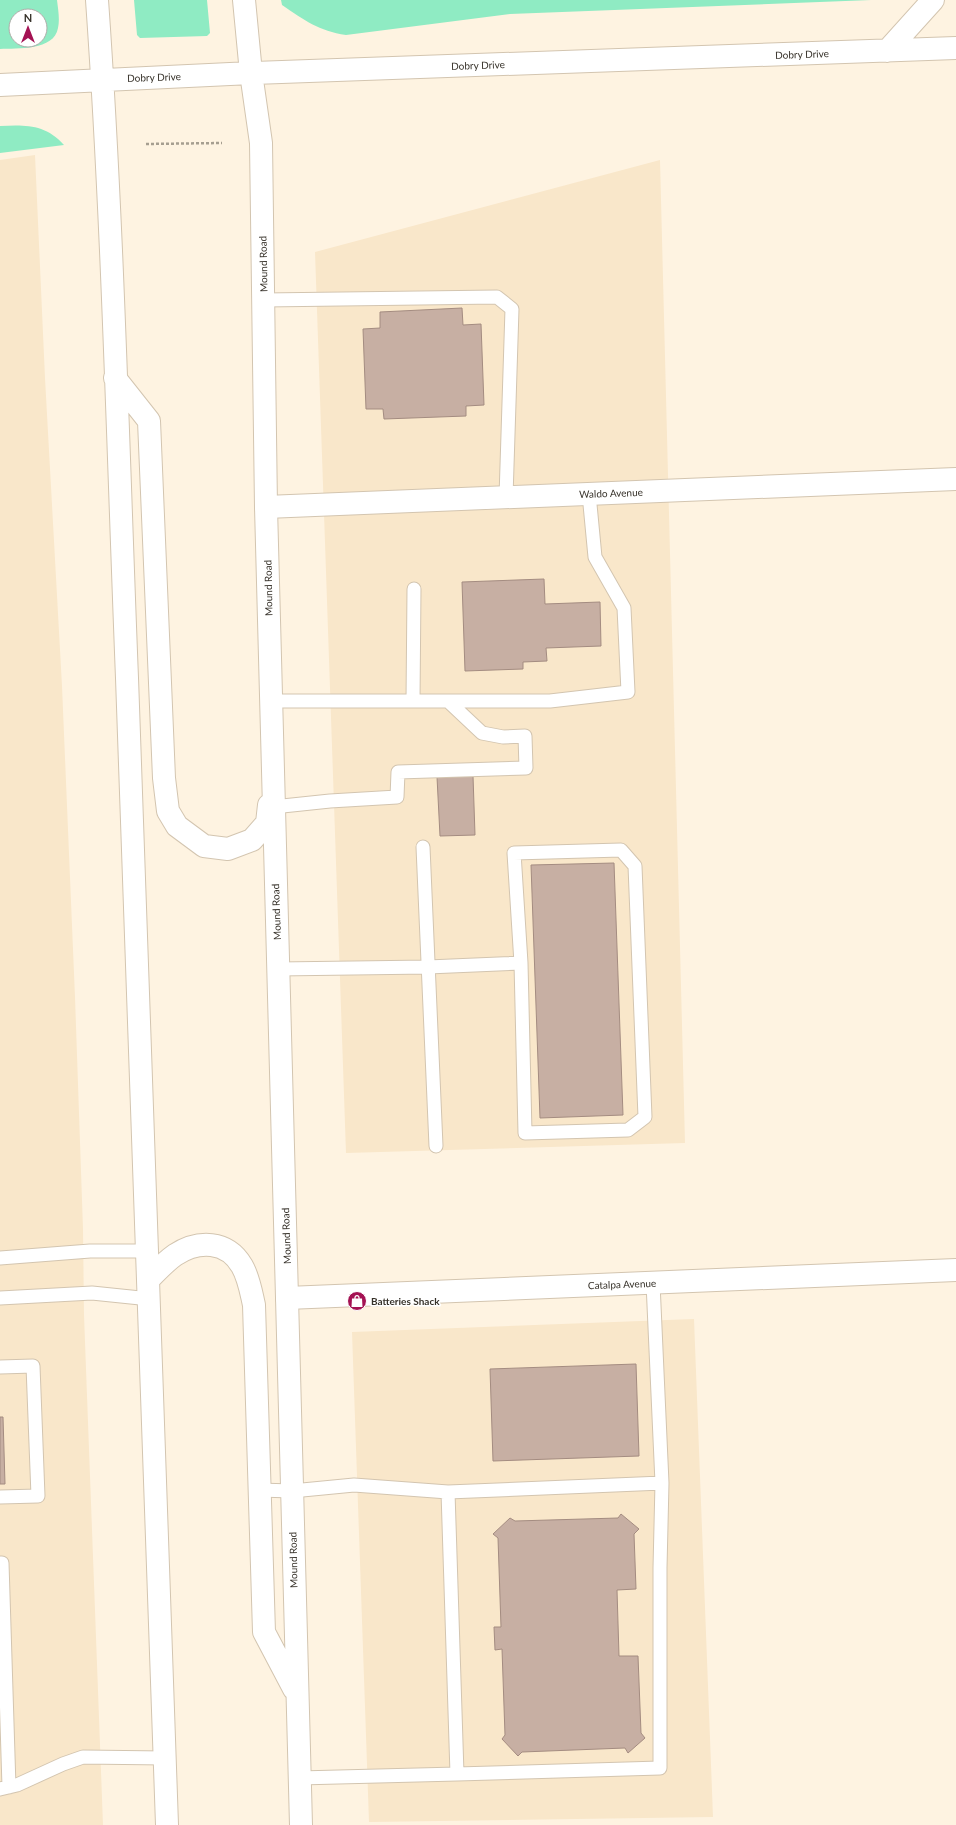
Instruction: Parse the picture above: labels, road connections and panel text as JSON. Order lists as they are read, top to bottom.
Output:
{
  "streets": {
    "main road": [
      "Dobry Drive",
      "Mound Road",
      "Waldo Avenue",
      "Catalpa Avenue"
    ]
  },
  "crossings": [
    ["Dobry Drive", "Mound Road"],
    ["Mound Road", "Waldo Avenue"],
    ["Mound Road", "Catalpa Avenue"]
  ],
  "places": {
    "shop": ["Batteries Shack"]
  },
  "north": "top"
}
